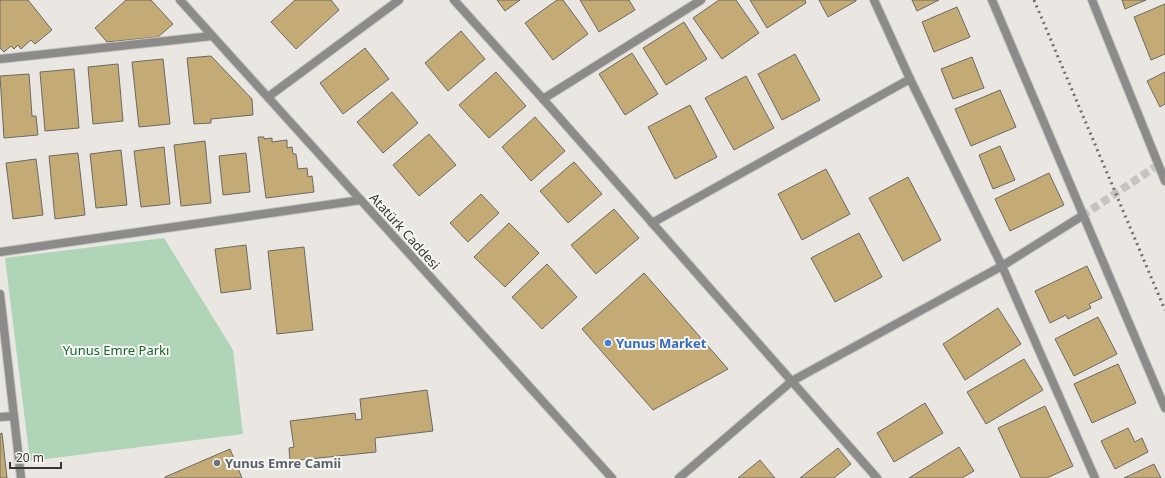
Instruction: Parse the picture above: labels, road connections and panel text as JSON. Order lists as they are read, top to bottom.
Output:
{
  "streets": {
    "street": ["Atatürk Caddesi"]
  },
  "parks": ["Yunus Emre Parkı"],
  "places": ["Yunus Market", "Yunus Emre Camii"],
  "scale_bar": "20 m"
}
